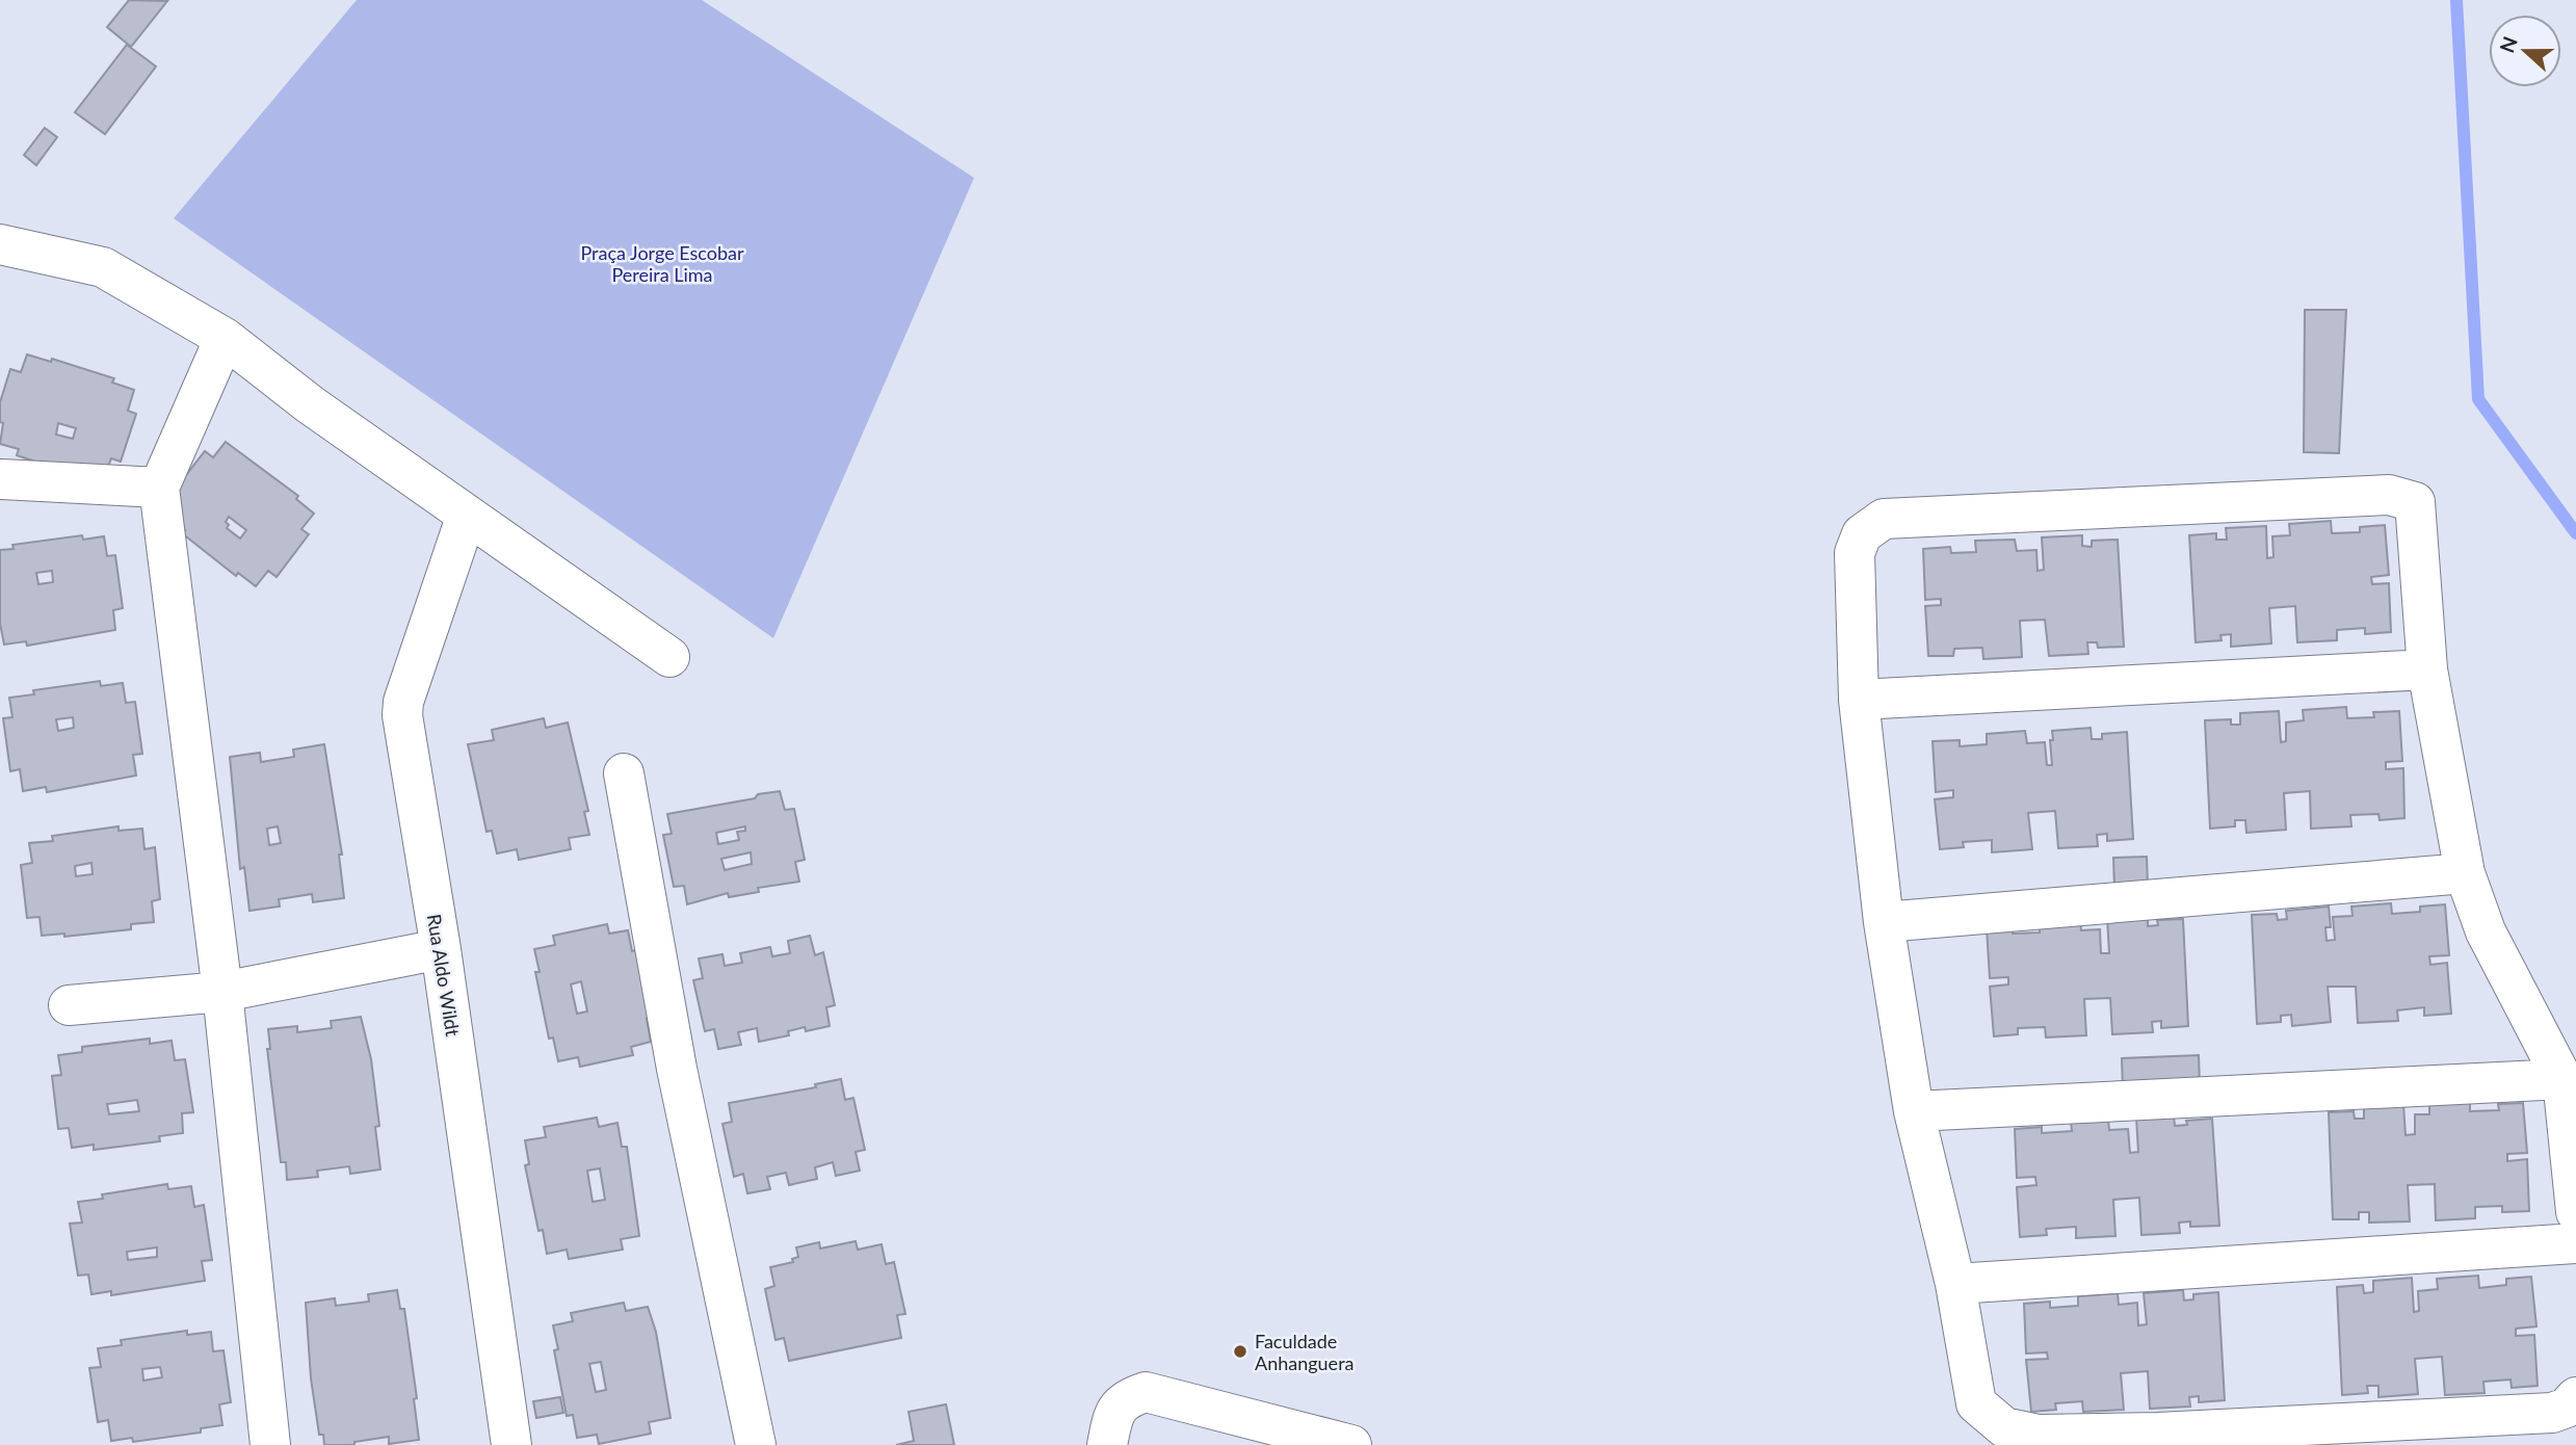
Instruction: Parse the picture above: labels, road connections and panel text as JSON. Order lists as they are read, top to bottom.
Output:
{
  "streets": {
    "street": ["Rua Aldo Wildt"]
  },
  "parks": ["Praça Jorge Escobar Pereira Lima"],
  "places": ["Faculdade Anhanguera"],
  "north": "left"
}
